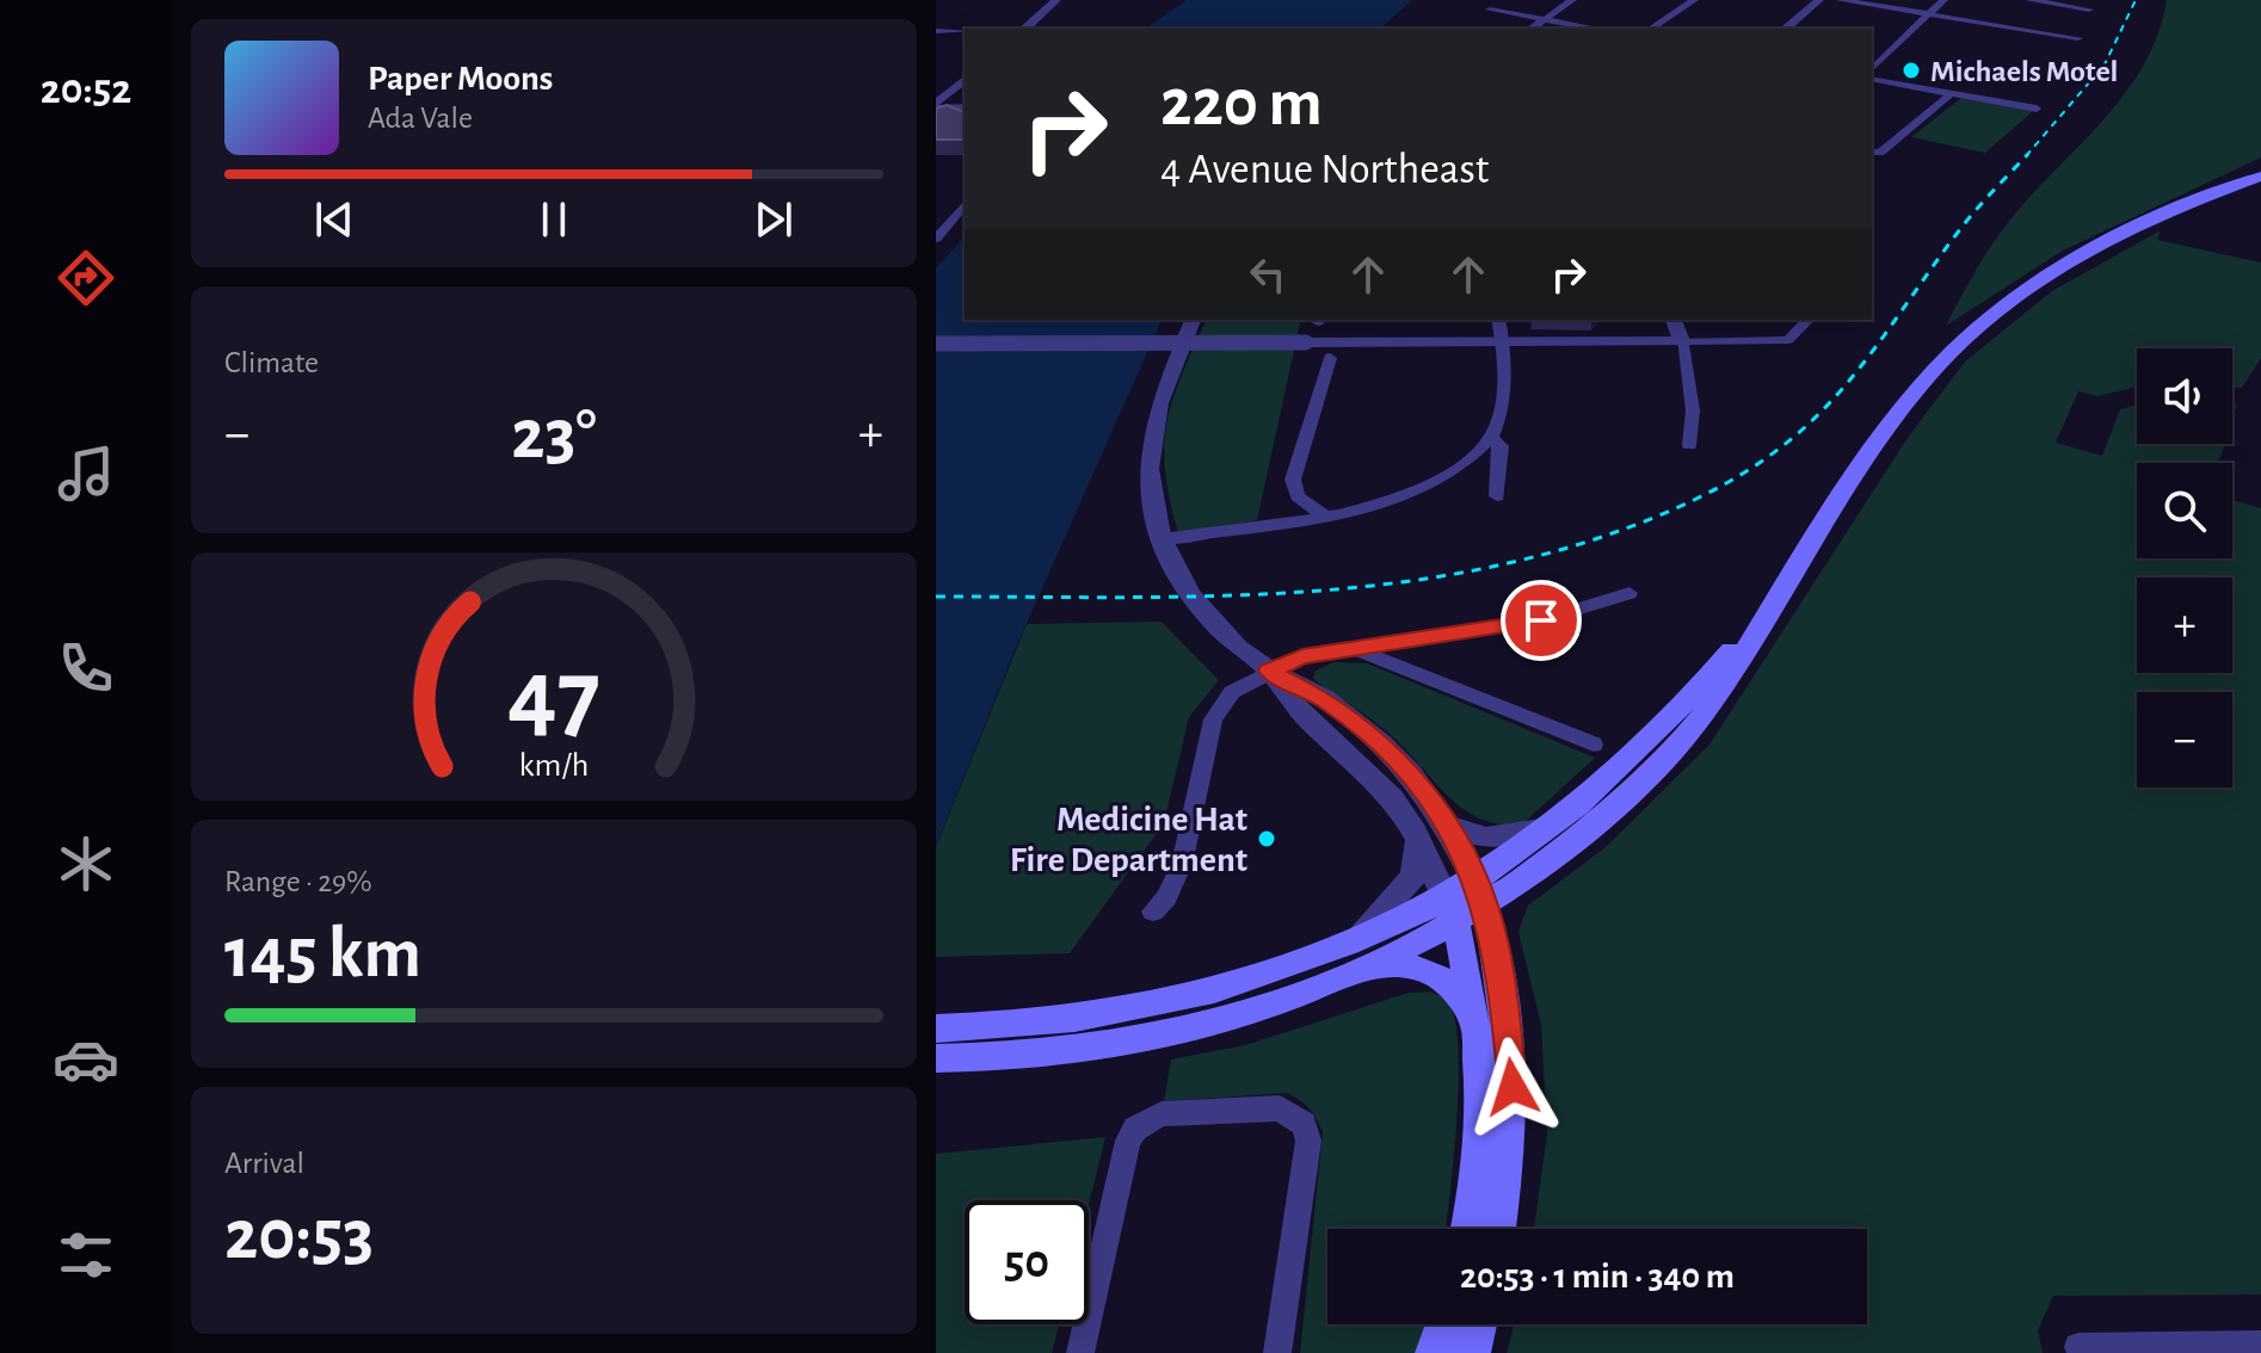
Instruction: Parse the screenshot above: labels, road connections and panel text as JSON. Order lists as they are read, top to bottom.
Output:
{
  "places": ["Michaels Motel", "Medicine Hat Fire Department"],
  "page": {
    "tabs": "20:52",
    "turn": ["220 m", "4 Avenue Northeast"],
    "song": ["Paper Moons", "Ada Vale"],
    "tile": [
      "Climate",
      ["Range · 29%", "145 km"],
      ["Arrival", "20:53"]
    ],
    "map_buttons": ["+", "−"],
    "heat": ["−", "23°", "+"],
    "limit": "50",
    "trip": "20:53 · 1 min · 340 m",
    "gauge": ["47", "km/h"]
  }
}
